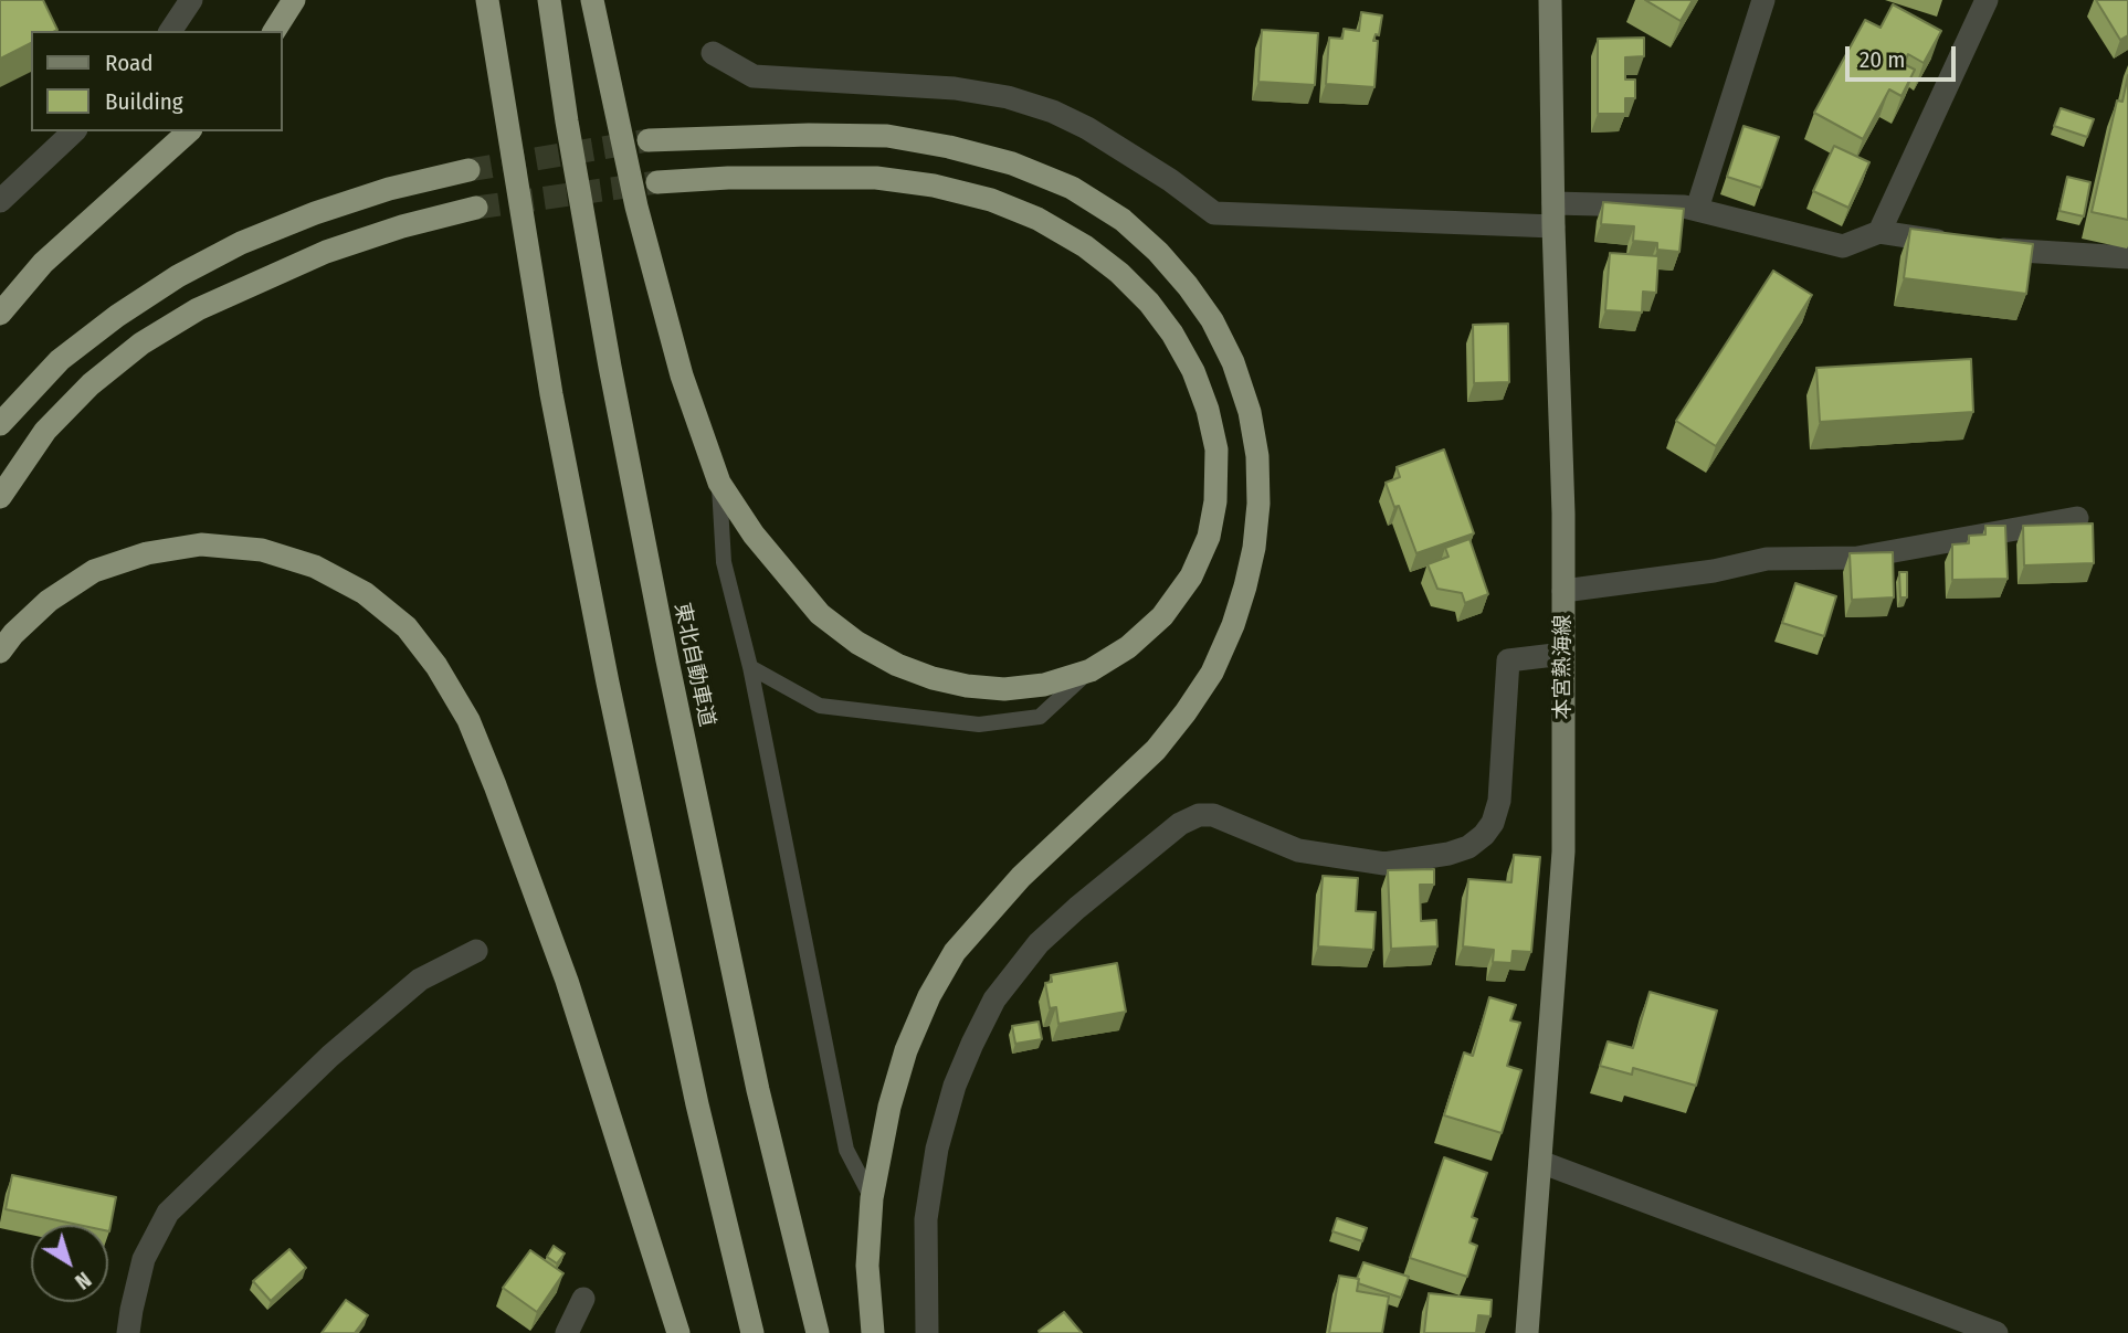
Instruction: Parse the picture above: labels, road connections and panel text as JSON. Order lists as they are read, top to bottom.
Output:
{
  "streets": {
    "highway": ["東北自動車道"],
    "main road": ["本宮熱海線"]
  },
  "legend": ["Road", "Building"],
  "scale_bar": "20 m",
  "north": "bottom right"
}
